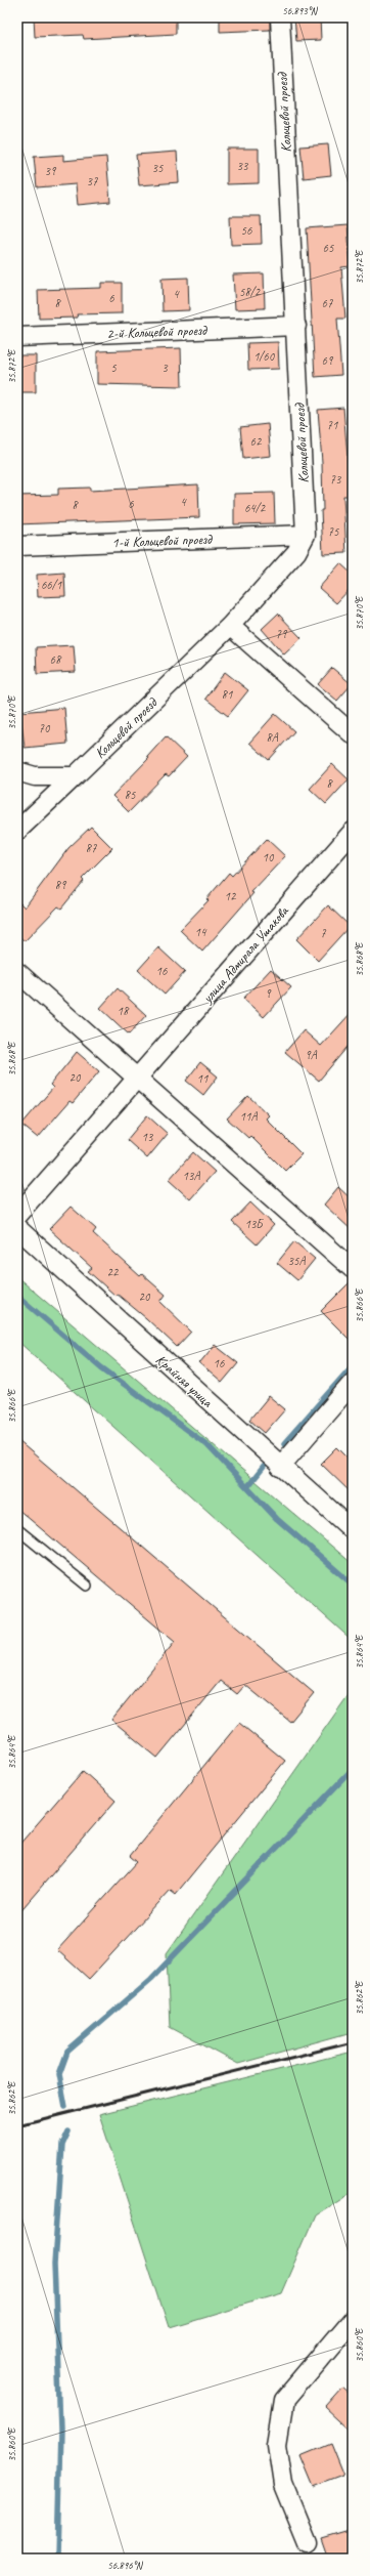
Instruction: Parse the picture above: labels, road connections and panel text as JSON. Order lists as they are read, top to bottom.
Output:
{
  "streets": {
    "street": [
      "Кольцевой проезд",
      "2-й Кольцевой проезд",
      "1-й Кольцевой проезд",
      "улица Адмирала Ушакова",
      "Крайняя улица"
    ]
  },
  "crossings": [
    ["Кольцевой проезд", "2-й Кольцевой проезд"],
    ["Кольцевой проезд", "1-й Кольцевой проезд"]
  ],
  "house_numbers": [
    "33",
    "35",
    "39",
    "37",
    "56",
    "65",
    "58/2",
    "4",
    "6",
    "8",
    "67",
    "1/60",
    "69",
    "5",
    "3",
    "71",
    "62",
    "73",
    "4",
    "6",
    "8",
    "64/2",
    "75",
    "66/1",
    "79",
    "68",
    "81",
    "70",
    "8А",
    "8",
    "85",
    "87",
    "10",
    "89",
    "12",
    "14",
    "7",
    "16",
    "9",
    "18",
    "9А",
    "20",
    "11",
    "11А",
    "13",
    "13А",
    "13Б",
    "35А",
    "22",
    "20",
    "16"
  ],
  "coordinates": [
    "56.893°N",
    "35.872°E",
    "35.870°E",
    "35.868°E",
    "35.866°E",
    "35.864°E",
    "35.862°E",
    "35.860°E",
    "56.896°N"
  ]
}
